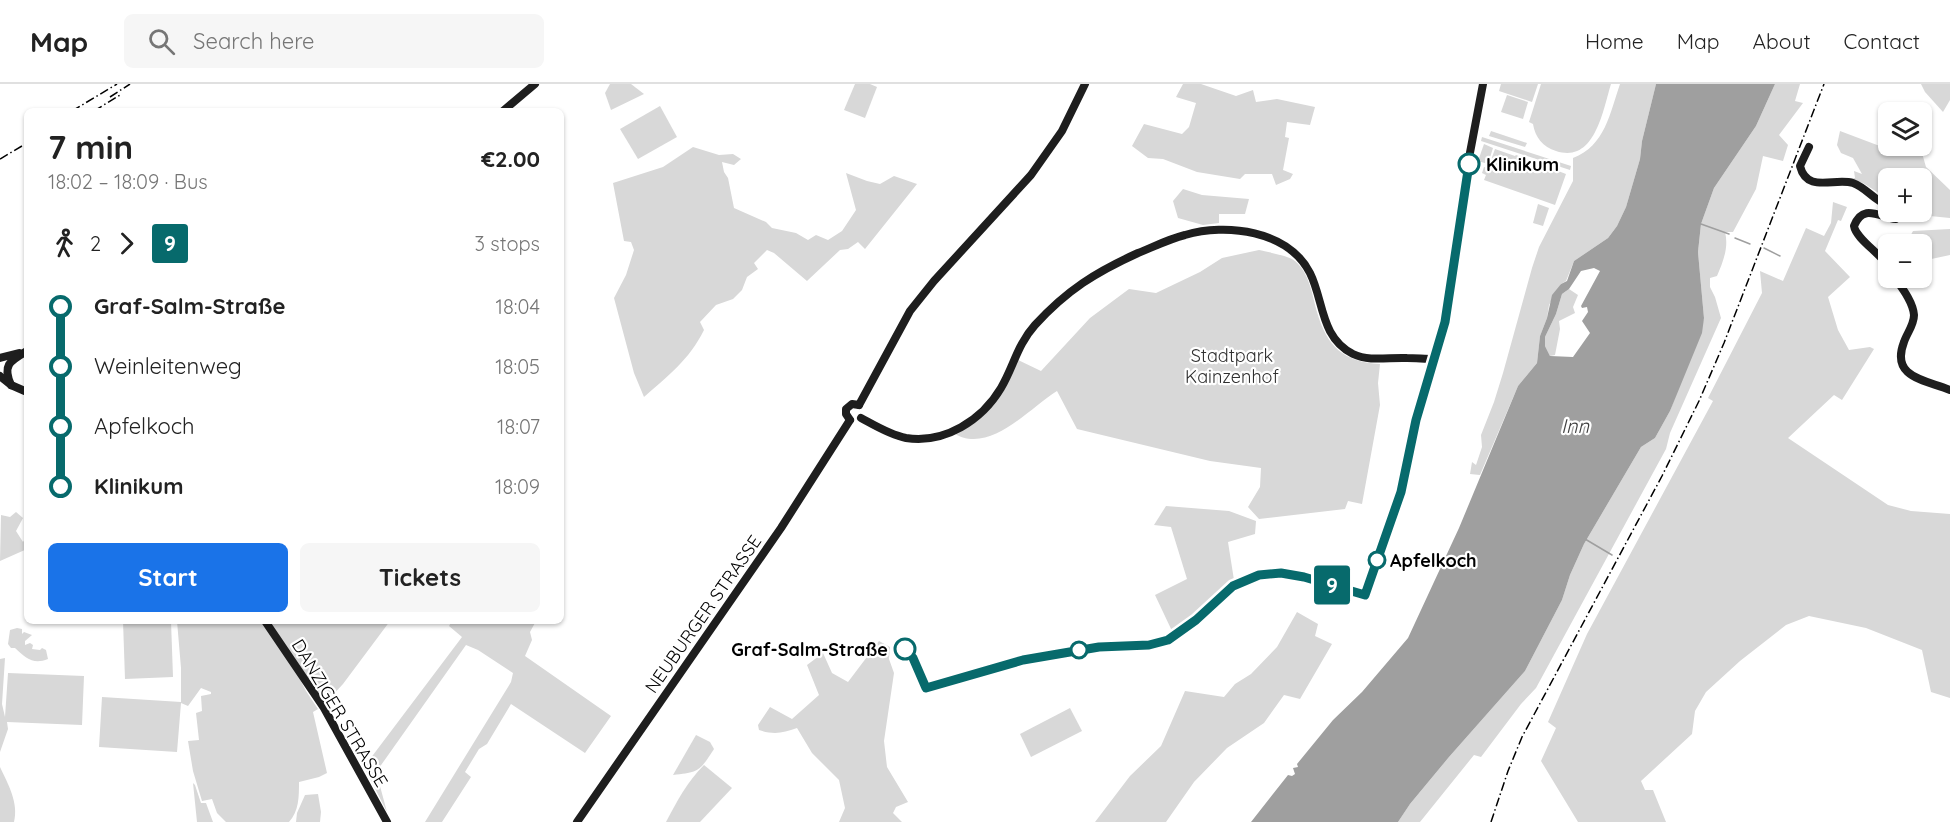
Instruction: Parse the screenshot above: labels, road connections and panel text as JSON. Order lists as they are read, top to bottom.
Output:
{
  "streets": {
    "street": ["NEUBURGER STRASSE", "DANZIGER STRASSE"]
  },
  "water": ["Inn"],
  "parks": ["Stadtpark Kainzenhof"],
  "places": ["Klinikum", "Apfelkoch", "Graf-Salm-Straße"],
  "lines": ["bus line 9"],
  "page": {
    "header": "Map",
    "search": "Search here",
    "nav": [
      "Home",
      "Map",
      "About",
      "Contact"
    ],
    "on_map": "9",
    "map_buttons": ["+", "−"],
    "heading": ["7 min", "18:02 – 18:09 · Bus", "€2.00"],
    "legs": ["2", "9", "3 stops"],
    "list": [
      {
        "name": "Graf-Salm-Straße",
        "value": "18:04"
      },
      {
        "name": "Weinleitenweg",
        "value": "18:05"
      },
      {
        "name": "Apfelkoch",
        "value": "18:07"
      },
      {
        "name": "Klinikum",
        "value": "18:09"
      }
    ],
    "buttons": ["Start", "Tickets"]
  }
}
